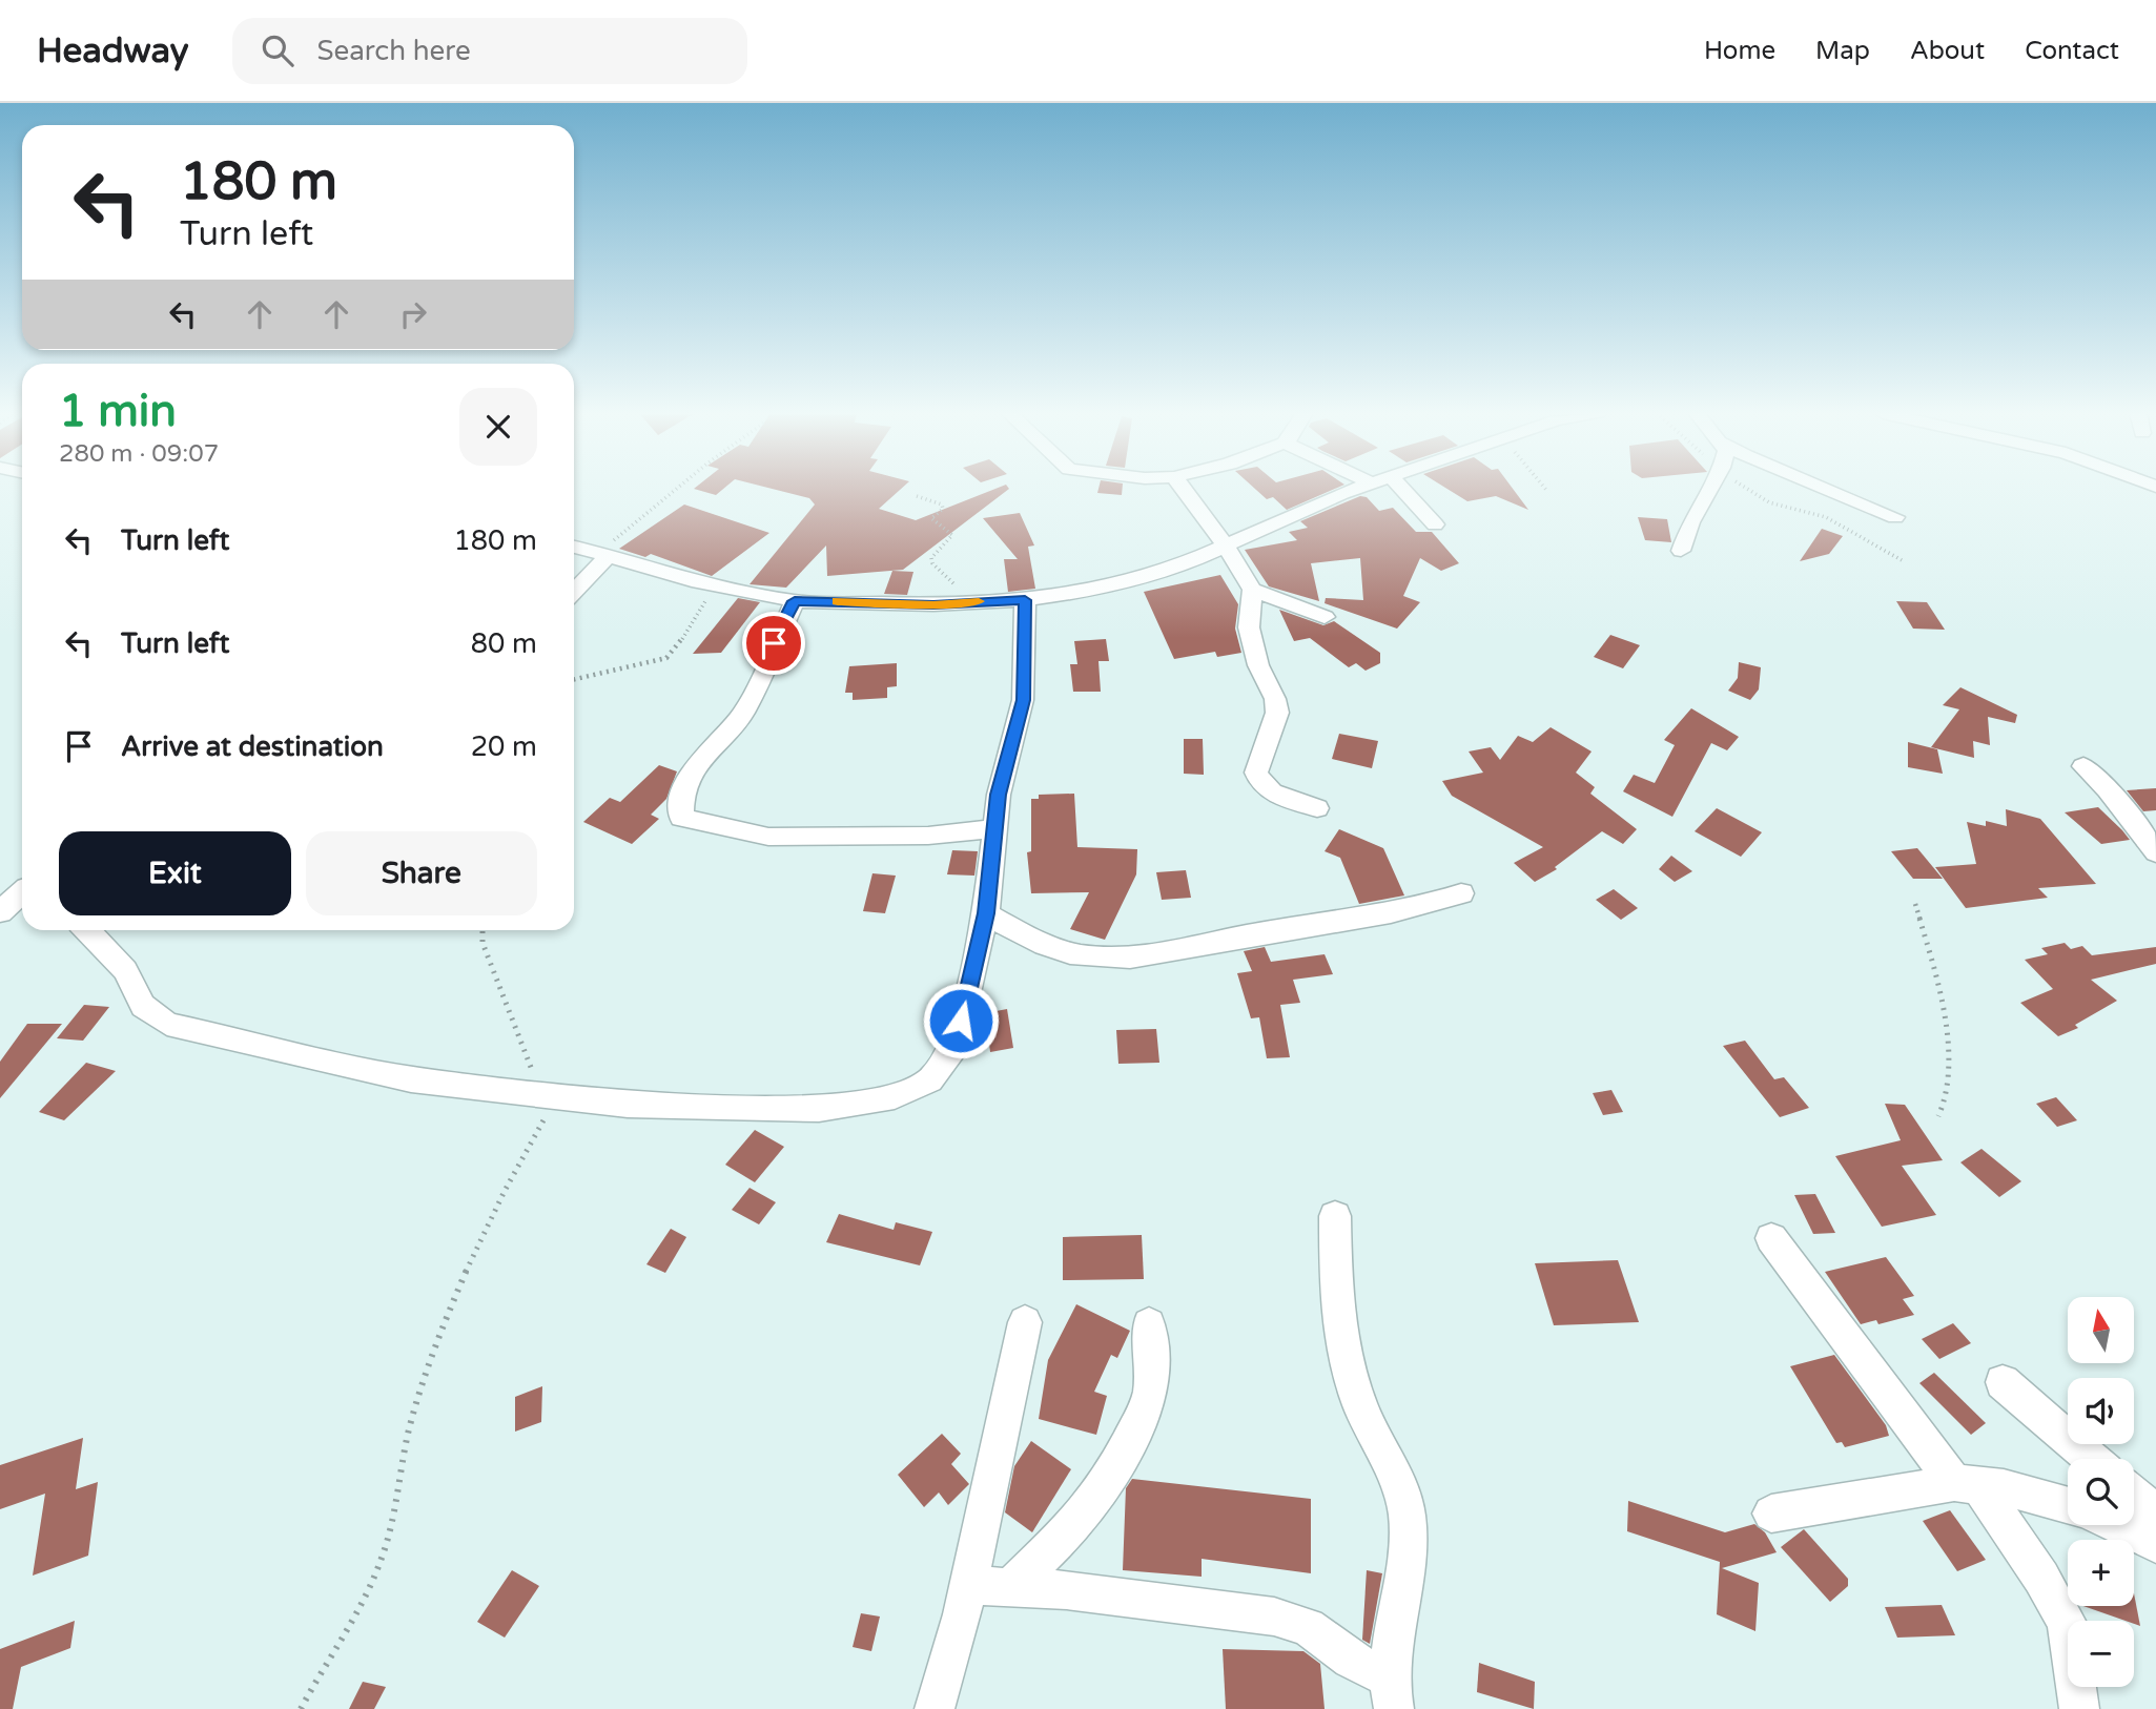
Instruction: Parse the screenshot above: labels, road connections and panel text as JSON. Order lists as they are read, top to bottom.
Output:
{
  "north": "top",
  "page": {
    "header": "Headway",
    "search": "Search here",
    "nav": [
      "Home",
      "Map",
      "About",
      "Contact"
    ],
    "turn": ["180 m", "Turn left"],
    "heading": ["1 min", "280 m · 09:07"],
    "list": [
      {
        "name": "Turn left",
        "value": "180 m"
      },
      {
        "name": "Turn left",
        "value": "80 m"
      },
      {
        "name": "Arrive at destination",
        "value": "20 m"
      }
    ],
    "buttons": ["Exit", "Share"],
    "map_buttons": ["+", "−"]
  }
}
